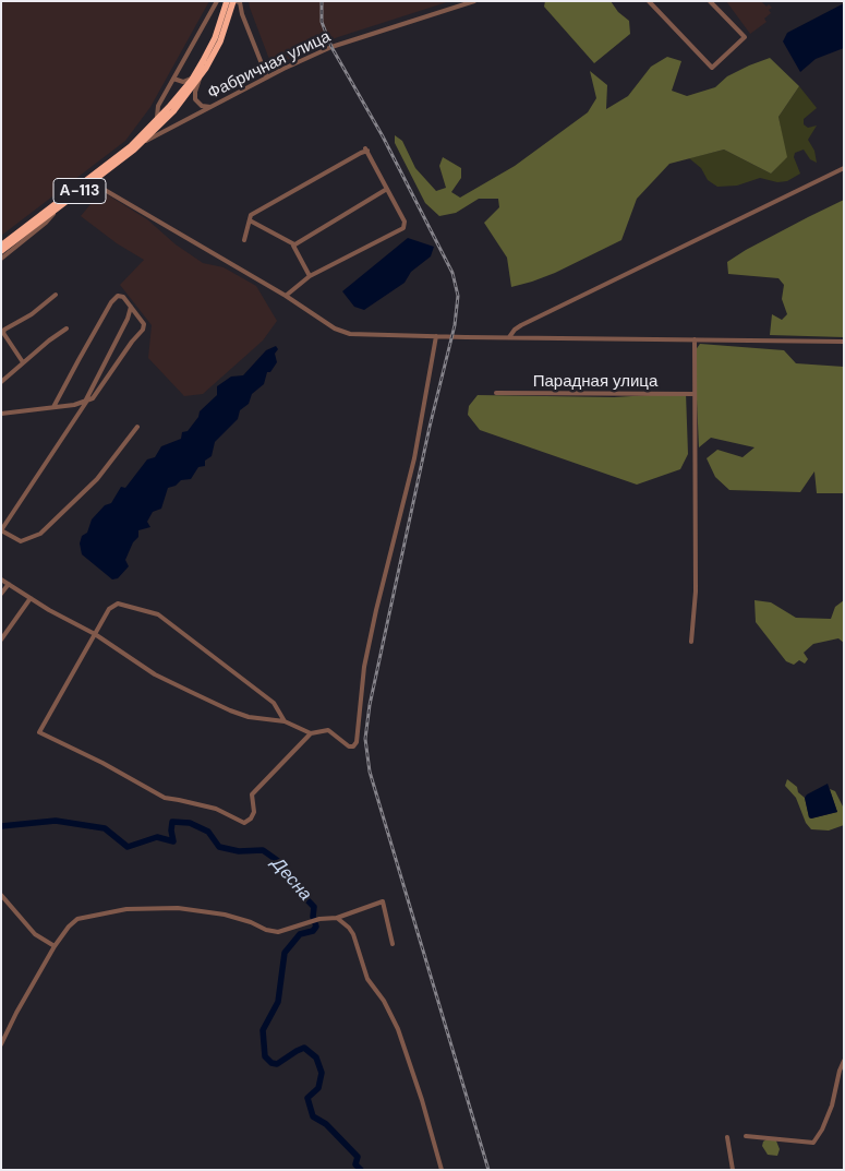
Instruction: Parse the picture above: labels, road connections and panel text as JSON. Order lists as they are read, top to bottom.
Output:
{
  "streets": {
    "highway": ["А-113"],
    "street": ["Фабричная улица", "Парадная улица"]
  },
  "crossings": [
    ["Фабричная улица", "А-113"]
  ],
  "water": ["Десна"]
}
